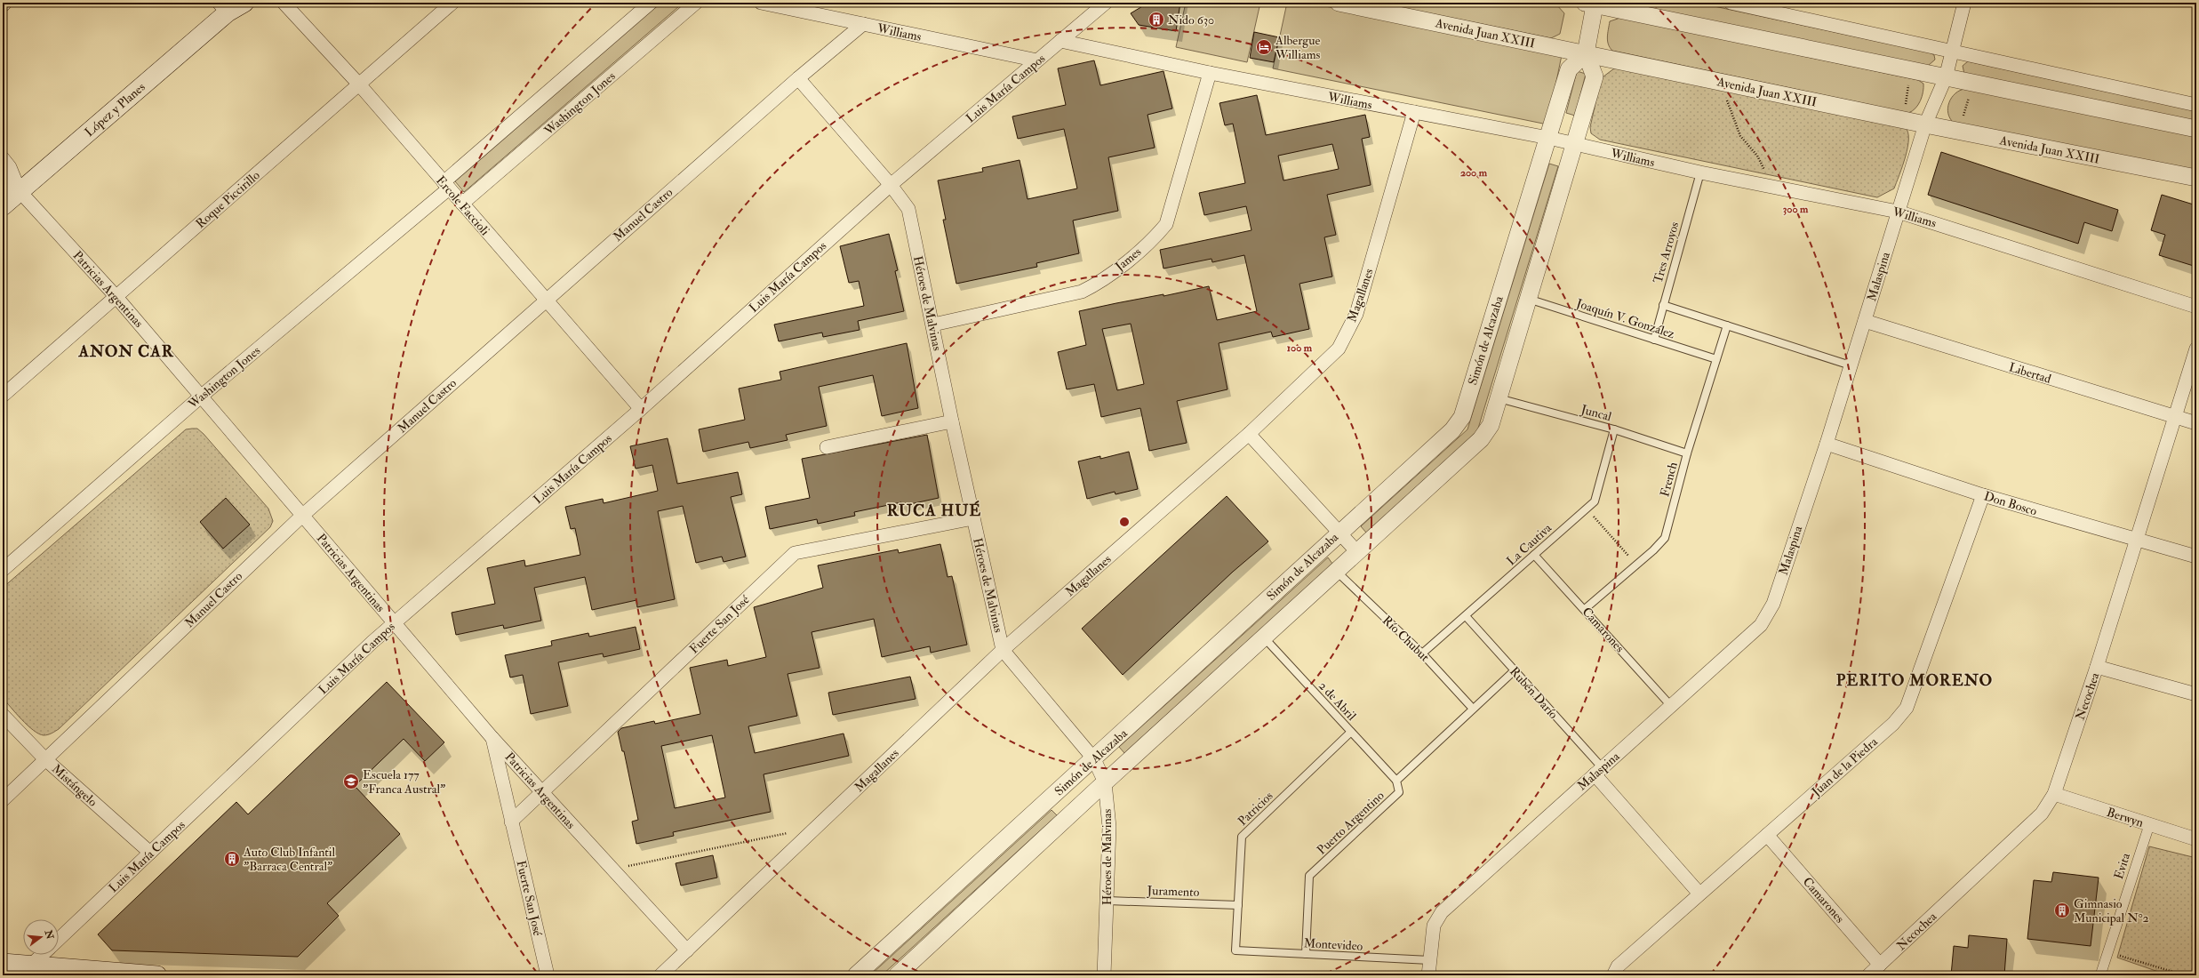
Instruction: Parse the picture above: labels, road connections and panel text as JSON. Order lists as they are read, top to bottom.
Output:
{
  "streets": {
    "main road": ["López y Planes"],
    "street": [
      "Williams",
      "Avenida Juan XXIII",
      "Luis María Campos",
      "Washington Jones",
      "Roque Piccirillo",
      "Ercole Faccioli",
      "Manuel Castro",
      "James",
      "Malaspina",
      "Patricias Argentinas",
      "Magallanes",
      "Héroes de Malvinas",
      "Simón de Alcazaba",
      "Libertad",
      "Don Bosco",
      "Fuerte San José",
      "Camarones",
      "Rubén Darío",
      "Necochea",
      "Juan de la Piedra",
      "Mistángelo",
      "Berwyn",
      "Evita"
    ],
    "lane": [
      "Tres Arroyos",
      "Joaquín V. González",
      "Juncal",
      "French",
      "La Cautiva",
      "Río Chubut",
      "2 de Abril",
      "Patricios",
      "Puerto Argentino",
      "Juramento",
      "Montevideo"
    ]
  },
  "crossings": [
    ["Williams", "Luis María Campos"],
    ["Williams", "Manuel Castro"],
    ["Williams", "Tres Arroyos"],
    ["Williams", "James"],
    ["Williams", "Malaspina"],
    ["Williams", "Magallanes"],
    ["Williams", "Simón de Alcazaba"],
    ["Avenida Juan XXIII", "Malaspina"],
    ["Avenida Juan XXIII", "Simón de Alcazaba"],
    ["Luis María Campos", "Ercole Faccioli"],
    ["Luis María Campos", "Patricias Argentinas"],
    ["Luis María Campos", "Héroes de Malvinas"],
    ["Luis María Campos", "Mistángelo"],
    ["Washington Jones", "Ercole Faccioli"],
    ["Washington Jones", "Patricias Argentinas"],
    ["López y Planes", "Patricias Argentinas"],
    ["Roque Piccirillo", "Ercole Faccioli"],
    ["Roque Piccirillo", "Patricias Argentinas"],
    ["Ercole Faccioli", "Manuel Castro"],
    ["Manuel Castro", "Patricias Argentinas"],
    ["Manuel Castro", "Héroes de Malvinas"],
    ["Manuel Castro", "Mistángelo"],
    ["Tres Arroyos", "Joaquín V. González"],
    ["James", "Héroes de Malvinas"],
    ["Malaspina", "Joaquín V. González"],
    ["Malaspina", "Libertad"],
    ["Malaspina", "Don Bosco"],
    ["Malaspina", "Camarones"],
    ["Malaspina", "Rubén Darío"],
    ["Malaspina", "Montevideo"],
    ["Patricias Argentinas", "Magallanes"],
    ["Patricias Argentinas", "Fuerte San José"],
    ["Magallanes", "Héroes de Malvinas"],
    ["Héroes de Malvinas", "Simón de Alcazaba"],
    ["Héroes de Malvinas", "Fuerte San José"],
    ["Héroes de Malvinas", "Juramento"],
    ["Joaquín V. González", "Simón de Alcazaba"],
    ["Joaquín V. González", "French"],
    ["Simón de Alcazaba", "Juncal"],
    ["Simón de Alcazaba", "Río Chubut"],
    ["Simón de Alcazaba", "2 de Abril"],
    ["Libertad", "Necochea"],
    ["Juncal", "French"],
    ["Juncal", "La Cautiva"],
    ["French", "Camarones"],
    ["Don Bosco", "Necochea"],
    ["Don Bosco", "Juan de la Piedra"],
    ["La Cautiva", "Camarones"],
    ["La Cautiva", "Río Chubut"],
    ["La Cautiva", "Rubén Darío"],
    ["Camarones", "Necochea"],
    ["Camarones", "Juan de la Piedra"],
    ["Rubén Darío", "Juan de la Piedra"],
    ["Necochea", "Berwyn"],
    ["2 de Abril", "Patricios"],
    ["2 de Abril", "Puerto Argentino"],
    ["Patricios", "Juramento"],
    ["Patricios", "Montevideo"],
    ["Berwyn", "Evita"],
    ["Puerto Argentino", "Montevideo"]
  ],
  "districts": ["ANON CAR", "RUCA HUÉ", "PERITO MORENO"],
  "places": {
    "building": ["Nido 630", "Auto Club Infantil \"Barraca Central\"", "Gimnasio Municipal N°2"],
    "hotel": ["Albergue Williams"],
    "school or university": ["Escuela 177 \"Franca Austral\""]
  },
  "north": "right",
  "rings": ["200 m", "300 m", "100 m"]
}
